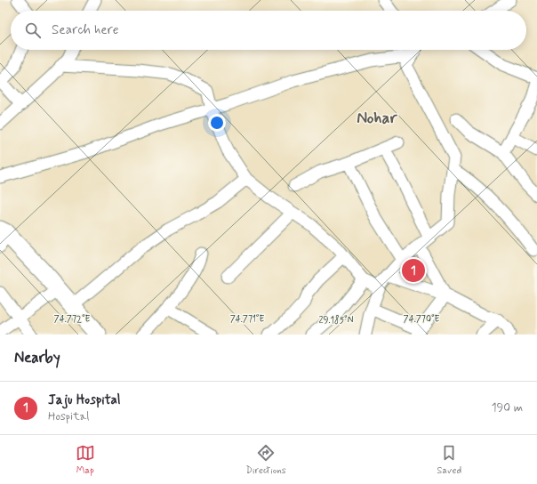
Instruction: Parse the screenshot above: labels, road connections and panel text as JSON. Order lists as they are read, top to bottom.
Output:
{
  "districts": ["Nohar"],
  "page": {
    "search": "Search here",
    "pins": "1",
    "heading": "Nearby",
    "list": [
      {
        "mark": "1",
        "name": "Jaju Hospital",
        "note": "Hospital",
        "value": "190 m"
      }
    ],
    "nav": ["Map", "Directions", "Saved"]
  },
  "coordinates": [
    "74.772°E",
    "74.771°E",
    "74.770°E",
    "29.185°N"
  ]
}
